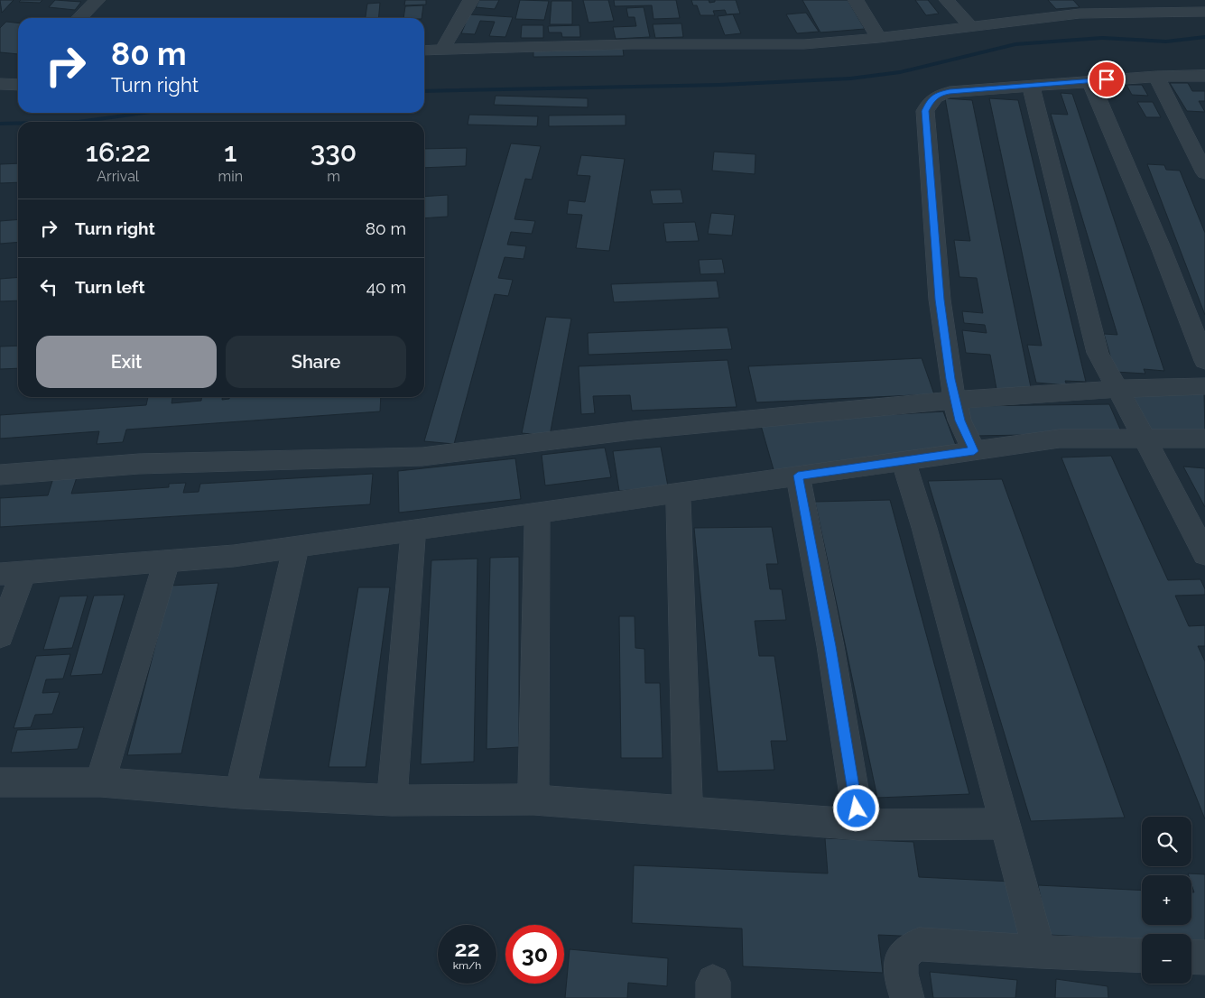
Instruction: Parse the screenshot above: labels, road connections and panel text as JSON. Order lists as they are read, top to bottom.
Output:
{
  "page": {
    "turn": ["80 m", "Turn right"],
    "eta": [
      "16:22",
      "Arrival",
      "1",
      "min",
      "330",
      "m"
    ],
    "list": [
      {
        "name": "Turn right",
        "value": "80 m"
      },
      {
        "name": "Turn left",
        "value": "40 m"
      }
    ],
    "buttons": ["Exit", "Share"],
    "map_buttons": ["+", "−"],
    "speed": "22 km/h",
    "limit": "30"
  }
}
